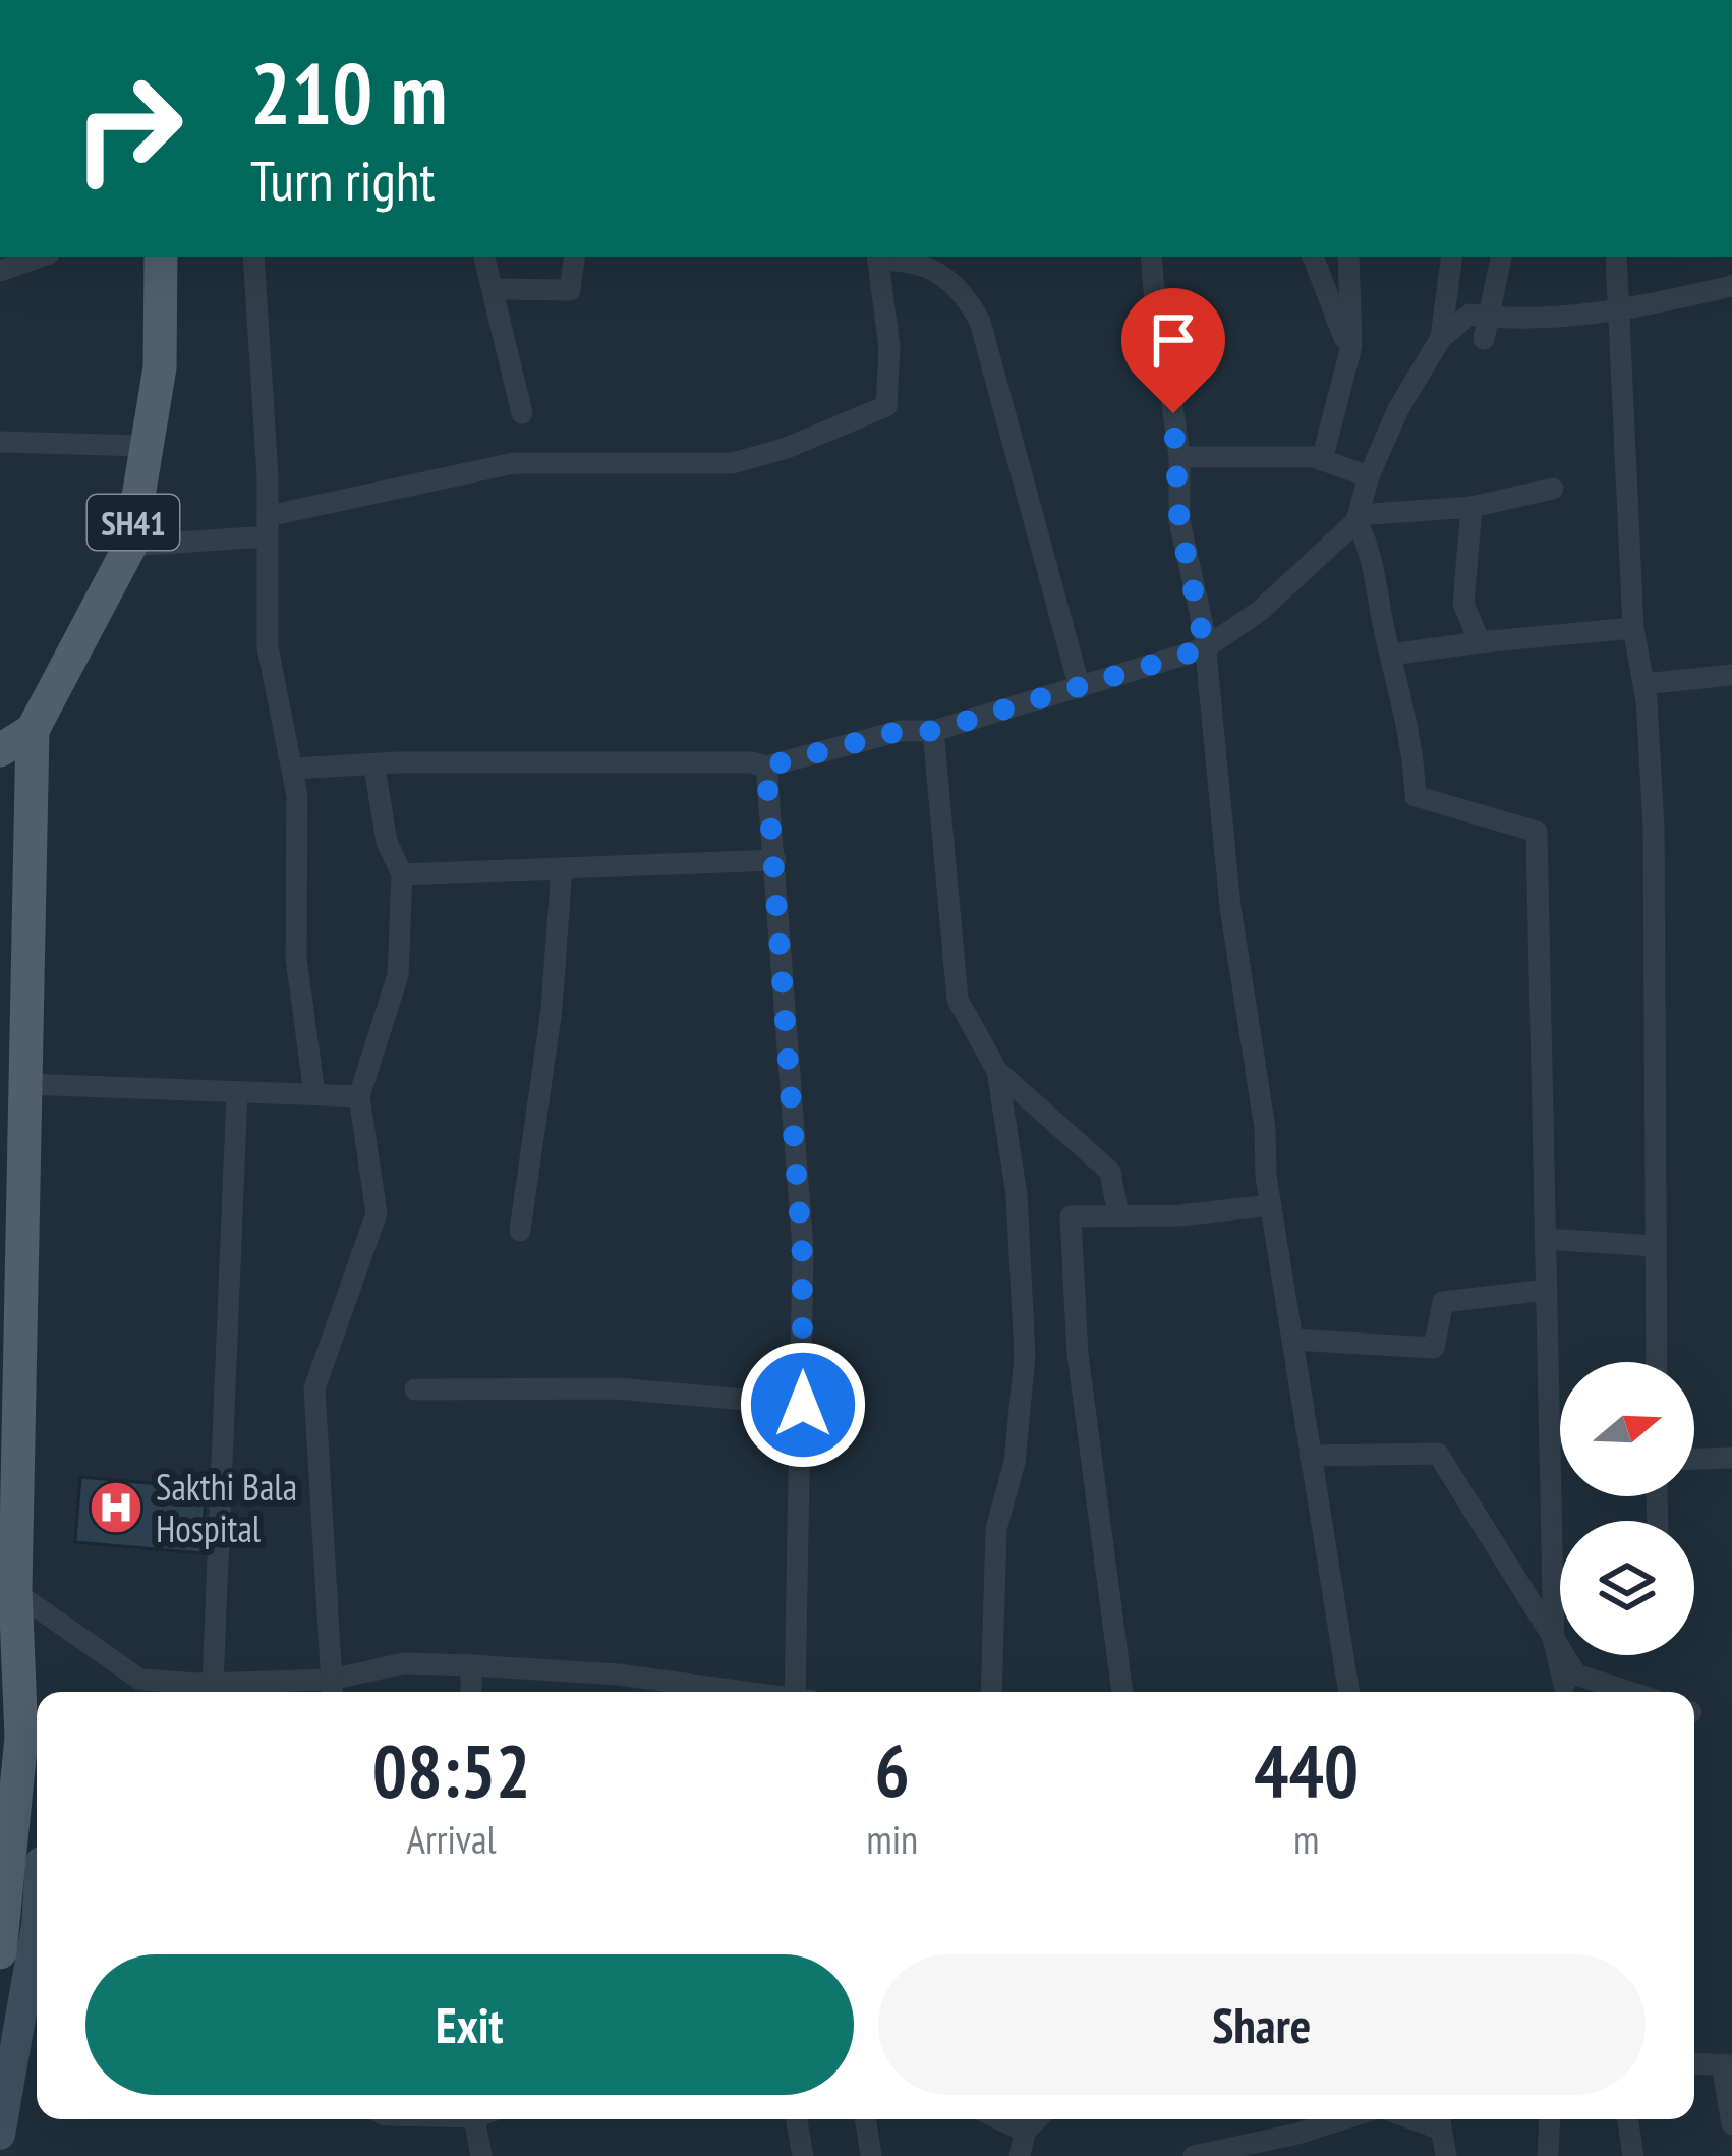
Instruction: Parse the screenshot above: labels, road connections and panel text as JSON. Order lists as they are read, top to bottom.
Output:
{
  "streets": {
    "main road": ["SH41"]
  },
  "places": {
    "hospital": ["Sakthi Bala Hospital"]
  },
  "north": "right",
  "page": {
    "turn": ["210 m", "Turn right"],
    "eta": [
      "08:52",
      "Arrival",
      "6",
      "min",
      "440",
      "m"
    ],
    "buttons": ["Exit", "Share"]
  }
}
